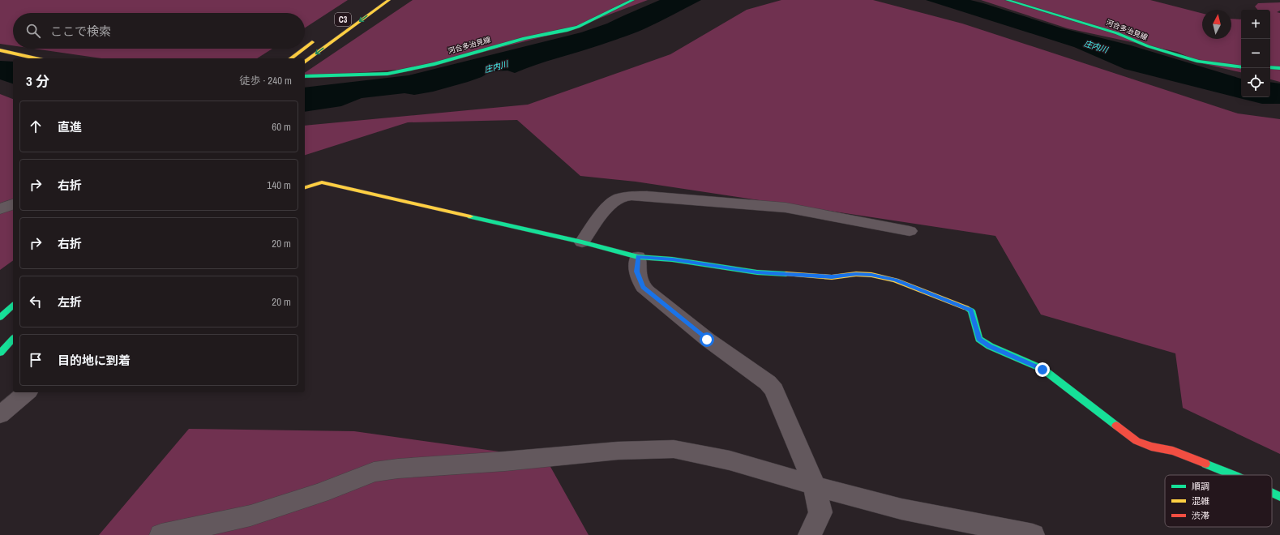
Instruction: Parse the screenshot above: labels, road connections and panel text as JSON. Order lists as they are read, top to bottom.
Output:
{
  "streets": {
    "main road": ["C3", "河合多治見線"]
  },
  "water": ["庄内川"],
  "legend": ["順調", "混雑", "渋滞"],
  "north": "top",
  "page": {
    "map_buttons": ["+", "−"],
    "search": "ここで検索",
    "heading": ["3 分", "徒歩 · 240 m"],
    "list": [
      ["直進", "60 m"],
      ["右折", "140 m"],
      ["右折", "20 m"],
      ["左折", "20 m"],
      "目的地に到着"
    ]
  }
}
